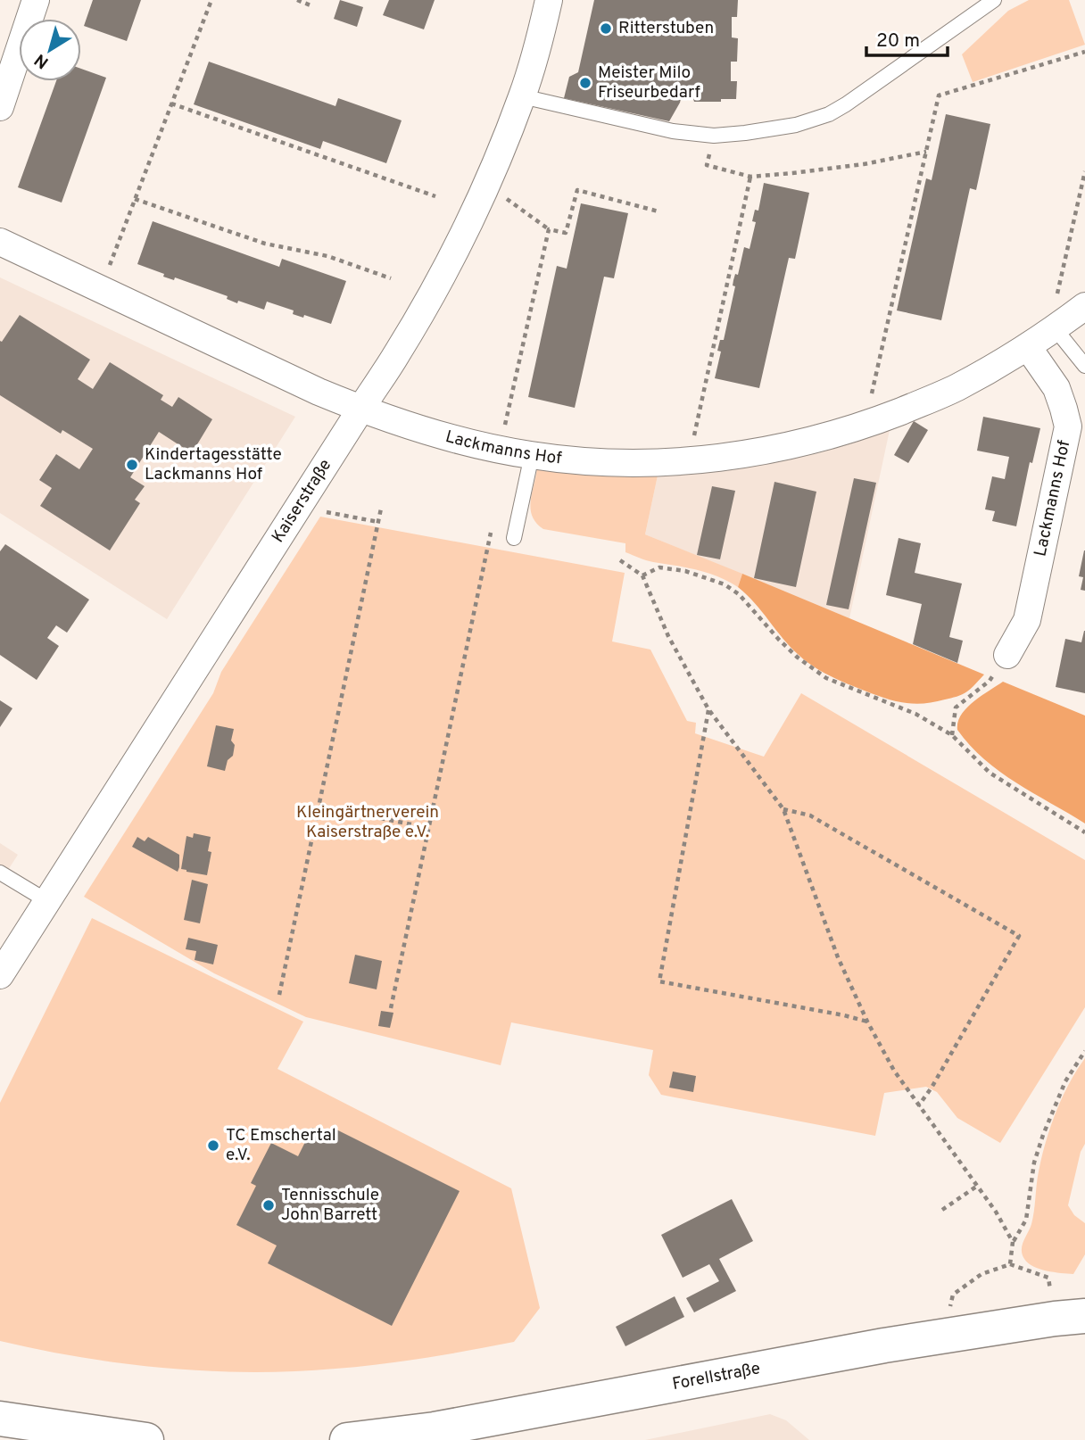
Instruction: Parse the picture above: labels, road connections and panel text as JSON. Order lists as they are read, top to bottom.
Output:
{
  "streets": {
    "street": ["Lackmanns Hof", "Kaiserstraße", "Forellstraße"]
  },
  "crossings": [
    ["Lackmanns Hof", "Kaiserstraße"]
  ],
  "parks": ["Kleingärtnerverein Kaiserstraße e.V."],
  "places": [
    "Ritterstuben",
    "Meister Milo Friseurbedarf",
    "Kindertagesstätte Lackmanns Hof",
    "TC Emschertal e.V.",
    "Tennisschule John Barrett"
  ],
  "scale_bar": "20 m",
  "north": "bottom left"
}
